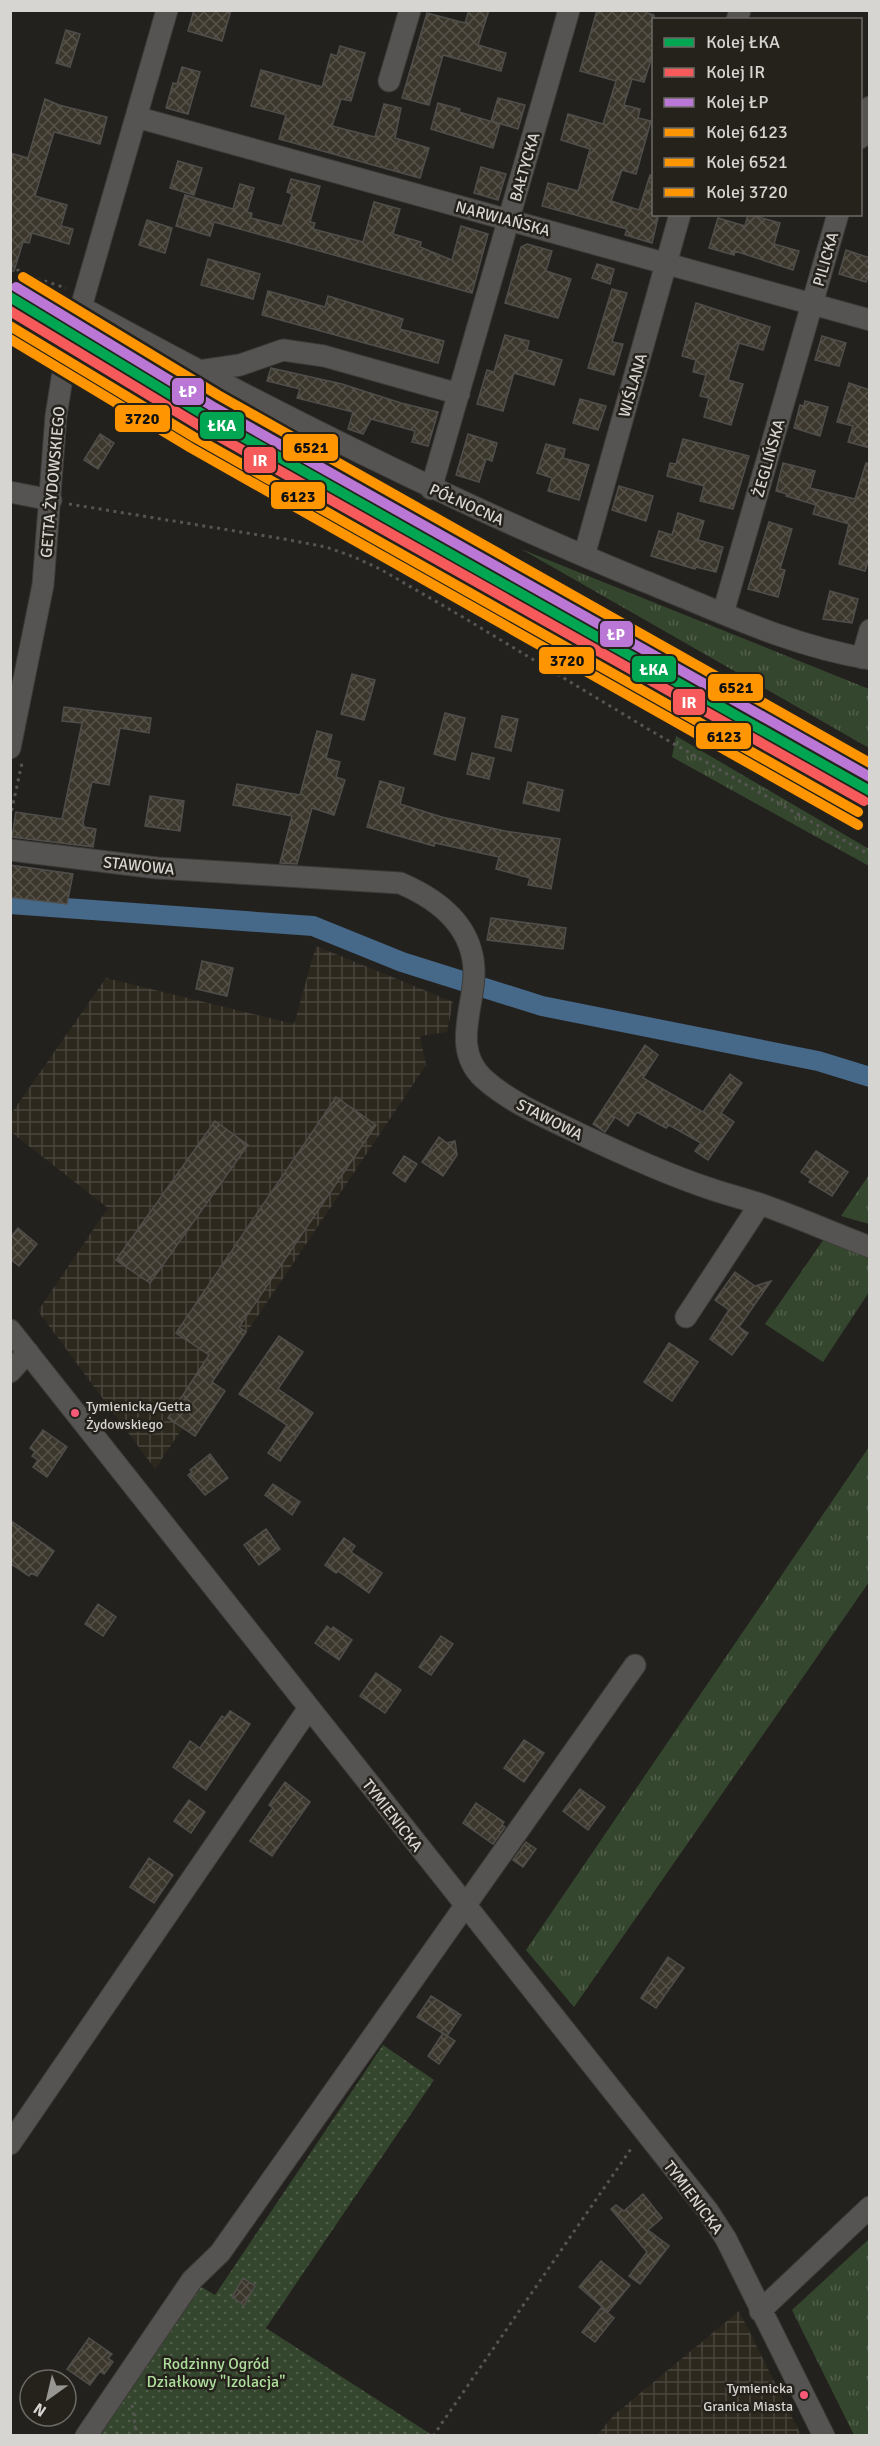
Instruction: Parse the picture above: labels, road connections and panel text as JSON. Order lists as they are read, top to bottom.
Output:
{
  "streets": {
    "street": [
      "BAŁTYCKA",
      "NARWIAŃSKA",
      "PILICKA",
      "WIŚLANA",
      "ŻEGLIŃSKA",
      "GETTA ŻYDOWSKIEGO",
      "PÓŁNOCNA",
      "STAWOWA",
      "TYMIENICKA"
    ]
  },
  "crossings": [
    ["BAŁTYCKA", "NARWIAŃSKA"],
    ["BAŁTYCKA", "PÓŁNOCNA"],
    ["NARWIAŃSKA", "PILICKA"],
    ["NARWIAŃSKA", "WIŚLANA"],
    ["NARWIAŃSKA", "ŻEGLIŃSKA"],
    ["NARWIAŃSKA", "GETTA ŻYDOWSKIEGO"],
    ["PILICKA", "ŻEGLIŃSKA"],
    ["WIŚLANA", "PÓŁNOCNA"],
    ["ŻEGLIŃSKA", "PÓŁNOCNA"],
    ["GETTA ŻYDOWSKIEGO", "PÓŁNOCNA"]
  ],
  "parks": ["Rodzinny Ogród Działkowy \"Izolacja\""],
  "places": ["Tymienicka/Getta Żydowskiego", "Tymienicka Granica Miasta"],
  "lines": [
    "rail line 6521",
    "rail line ŁP",
    "rail line ŁKA",
    "rail line IR",
    "rail line 6123",
    "rail line 3720"
  ],
  "legend": [
    "Kolej ŁKA",
    "Kolej IR",
    "Kolej ŁP",
    "Kolej 6123",
    "Kolej 6521",
    "Kolej 3720"
  ],
  "north": "bottom left"
}
